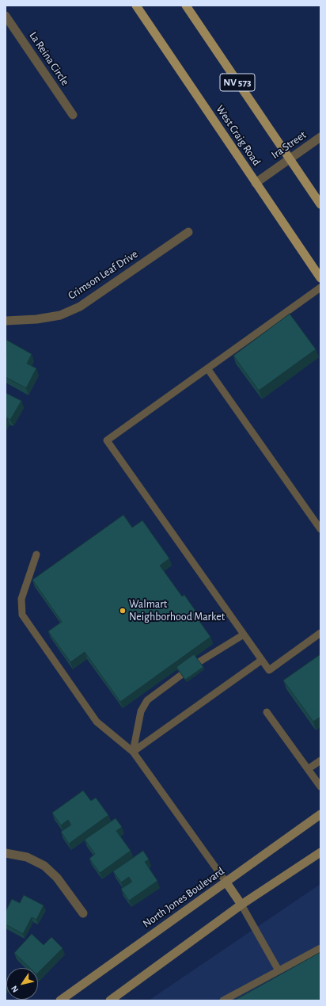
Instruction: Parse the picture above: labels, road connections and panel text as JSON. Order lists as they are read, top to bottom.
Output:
{
  "streets": {
    "main road": ["NV 573", "West Craig Road", "North Jones Boulevard"],
    "street": ["La Reina Circle", "Ira Street", "Crimson Leaf Drive"]
  },
  "crossings": [
    ["NV 573", "Ira Street"],
    ["West Craig Road", "Ira Street"]
  ],
  "places": ["Walmart Neighborhood Market"],
  "north": "bottom left"
}
